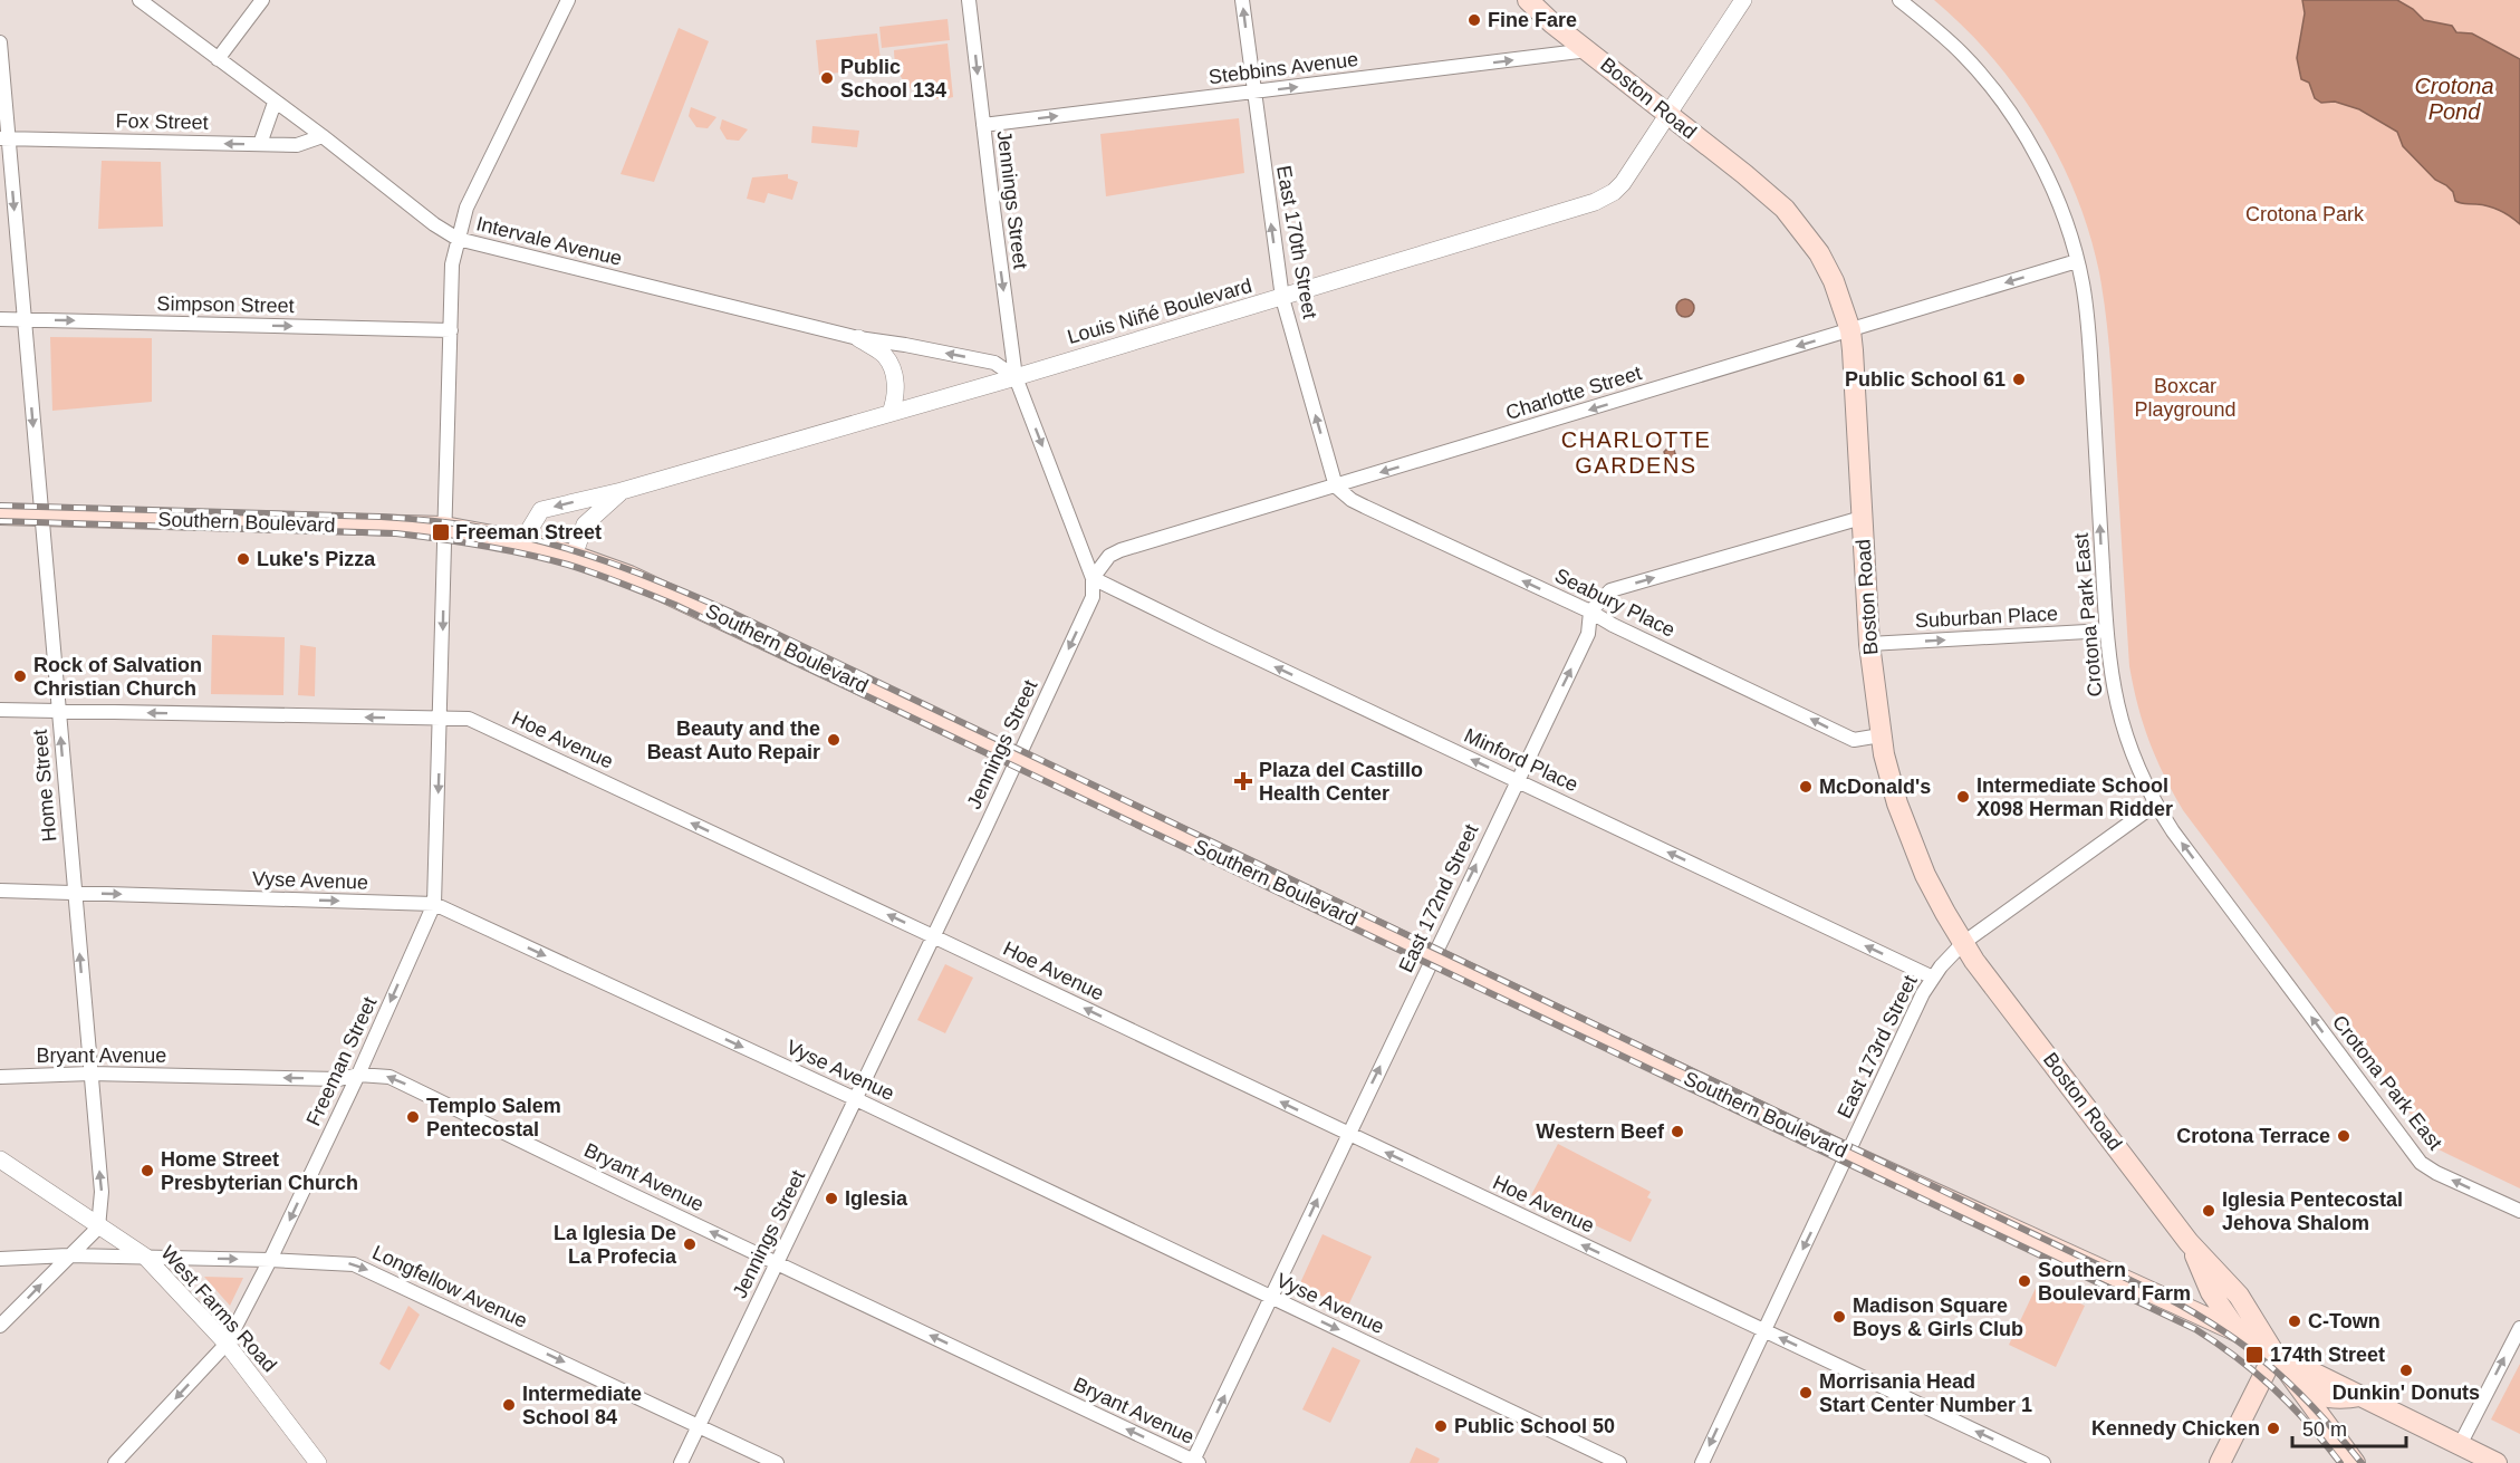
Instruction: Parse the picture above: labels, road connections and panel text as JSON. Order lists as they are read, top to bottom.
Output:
{
  "streets": {
    "main road": ["Boston Road", "Southern Boulevard"],
    "street": [
      "Stebbins Avenue",
      "Fox Street",
      "Jennings Street",
      "Intervale Avenue",
      "East 170th Street",
      "Simpson Street",
      "Louis Niñé Boulevard",
      "Charlotte Street",
      "Seabury Place",
      "Crotona Park East",
      "Suburban Place",
      "Hoe Avenue",
      "Minford Place",
      "Home Street",
      "Vyse Avenue",
      "East 172nd Street",
      "East 173rd Street",
      "Bryant Avenue",
      "Freeman Street",
      "Longfellow Avenue",
      "West Farms Road"
    ]
  },
  "crossings": [
    ["Stebbins Avenue", "Boston Road"],
    ["Stebbins Avenue", "Jennings Street"],
    ["Stebbins Avenue", "East 170th Street"],
    ["Boston Road", "Louis Niñé Boulevard"],
    ["Boston Road", "Charlotte Street"],
    ["Boston Road", "Seabury Place"],
    ["Boston Road", "Suburban Place"],
    ["Boston Road", "East 173rd Street"],
    ["Fox Street", "Intervale Avenue"],
    ["Fox Street", "Home Street"],
    ["Jennings Street", "Intervale Avenue"],
    ["Jennings Street", "Louis Niñé Boulevard"],
    ["Jennings Street", "Charlotte Street"],
    ["Jennings Street", "Southern Boulevard"],
    ["Jennings Street", "Hoe Avenue"],
    ["Jennings Street", "Minford Place"],
    ["Jennings Street", "Vyse Avenue"],
    ["Jennings Street", "Bryant Avenue"],
    ["Jennings Street", "Longfellow Avenue"],
    ["Intervale Avenue", "Louis Niñé Boulevard"],
    ["Intervale Avenue", "Freeman Street"],
    ["East 170th Street", "Louis Niñé Boulevard"],
    ["East 170th Street", "Charlotte Street"],
    ["East 170th Street", "Seabury Place"],
    ["Simpson Street", "Home Street"],
    ["Simpson Street", "Freeman Street"],
    ["Louis Niñé Boulevard", "Southern Boulevard"],
    ["Charlotte Street", "Seabury Place"],
    ["Charlotte Street", "Crotona Park East"],
    ["Charlotte Street", "Minford Place"],
    ["Southern Boulevard", "Home Street"],
    ["Southern Boulevard", "East 172nd Street"],
    ["Southern Boulevard", "East 173rd Street"],
    ["Southern Boulevard", "Freeman Street"],
    ["Seabury Place", "East 172nd Street"],
    ["Crotona Park East", "Suburban Place"],
    ["Crotona Park East", "East 173rd Street"],
    ["Hoe Avenue", "Home Street"],
    ["Hoe Avenue", "East 172nd Street"],
    ["Hoe Avenue", "East 173rd Street"],
    ["Hoe Avenue", "Freeman Street"],
    ["Minford Place", "East 172nd Street"],
    ["Minford Place", "East 173rd Street"],
    ["Home Street", "Vyse Avenue"],
    ["Home Street", "Bryant Avenue"],
    ["Home Street", "West Farms Road"],
    ["Vyse Avenue", "East 172nd Street"],
    ["Vyse Avenue", "Freeman Street"],
    ["East 172nd Street", "Bryant Avenue"],
    ["Bryant Avenue", "Freeman Street"],
    ["Freeman Street", "Longfellow Avenue"],
    ["Freeman Street", "West Farms Road"],
    ["Longfellow Avenue", "West Farms Road"]
  ],
  "one_way": [
    "Stebbins Avenue",
    "Fox Street",
    "Jennings Street",
    "East 170th Street",
    "Simpson Street",
    "Charlotte Street",
    "Seabury Place",
    "Crotona Park East",
    "Suburban Place",
    "Hoe Avenue",
    "Minford Place",
    "Vyse Avenue",
    "East 172nd Street",
    "East 173rd Street",
    "Bryant Avenue",
    "Freeman Street",
    "Longfellow Avenue"
  ],
  "districts": ["CHARLOTTE GARDENS"],
  "water": ["Crotona Pond"],
  "parks": ["Crotona Park", "Boxcar Playground"],
  "places": {
    "other": [
      "Fine Fare",
      "Public School 134",
      "Public School 61",
      "Luke's Pizza",
      "Rock of Salvation Christian Church",
      "Beauty and the Beast Auto Repair",
      "McDonald's",
      "Intermediate School X098 Herman Ridder",
      "Templo Salem Pentecostal",
      "Western Beef",
      "Crotona Terrace",
      "Home Street Presbyterian Church",
      "Iglesia",
      "Iglesia Pentecostal Jehova Shalom",
      "La Iglesia De La Profecia",
      "Southern Boulevard Farm",
      "Madison Square Boys & Girls Club",
      "C-Town",
      "Dunkin' Donuts",
      "Morrisania Head Start Center Number 1",
      "Intermediate School 84",
      "Public School 50",
      "Kennedy Chicken"
    ],
    "transit": ["Freeman Street", "174th Street"],
    "health": ["Plaza del Castillo Health Center"]
  },
  "scale_bar": "50 m"
}
